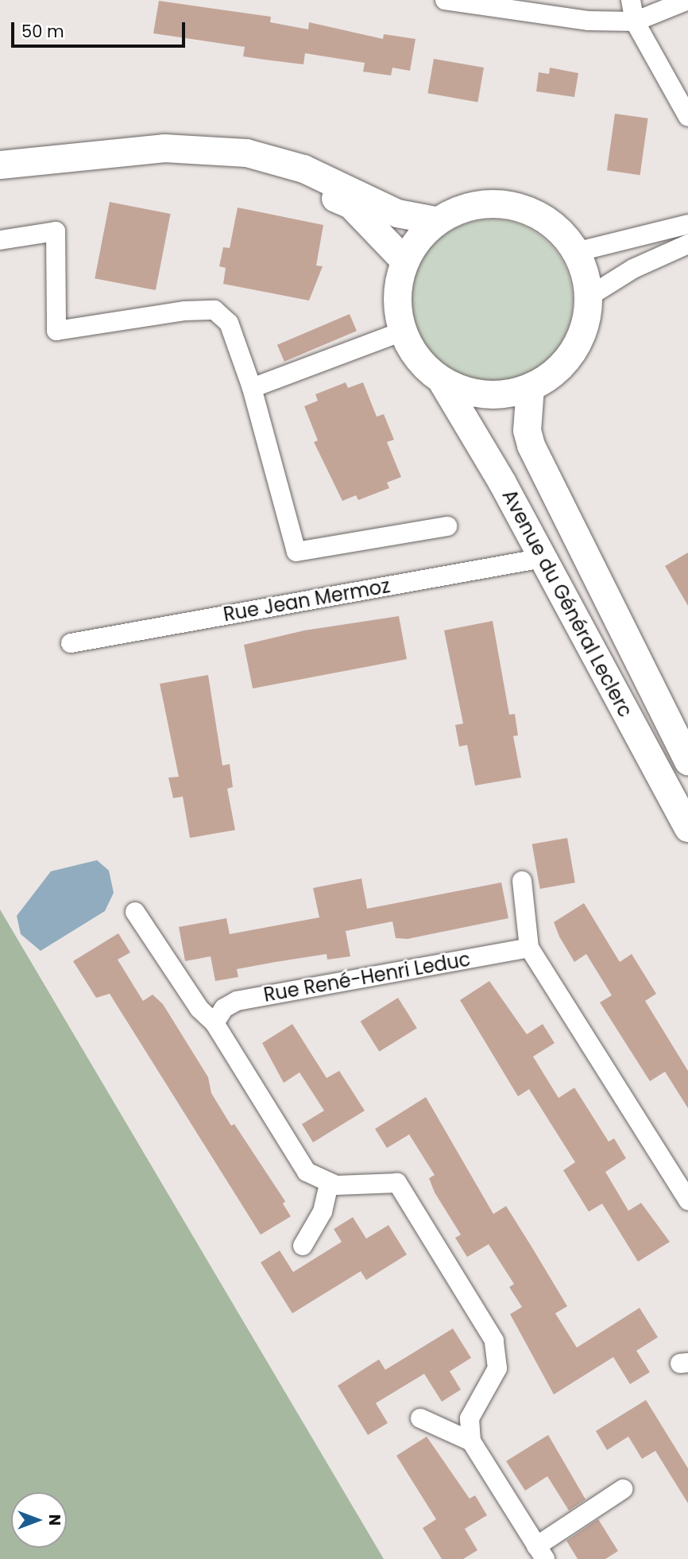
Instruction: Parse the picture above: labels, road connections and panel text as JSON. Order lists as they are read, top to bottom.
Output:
{
  "streets": {
    "main road": ["Avenue du Général Leclerc"],
    "street": ["Rue Jean Mermoz", "Rue René-Henri Leduc"]
  },
  "crossings": [
    ["Rue Jean Mermoz", "Avenue du Général Leclerc"]
  ],
  "scale_bar": "50 m",
  "north": "right"
}
